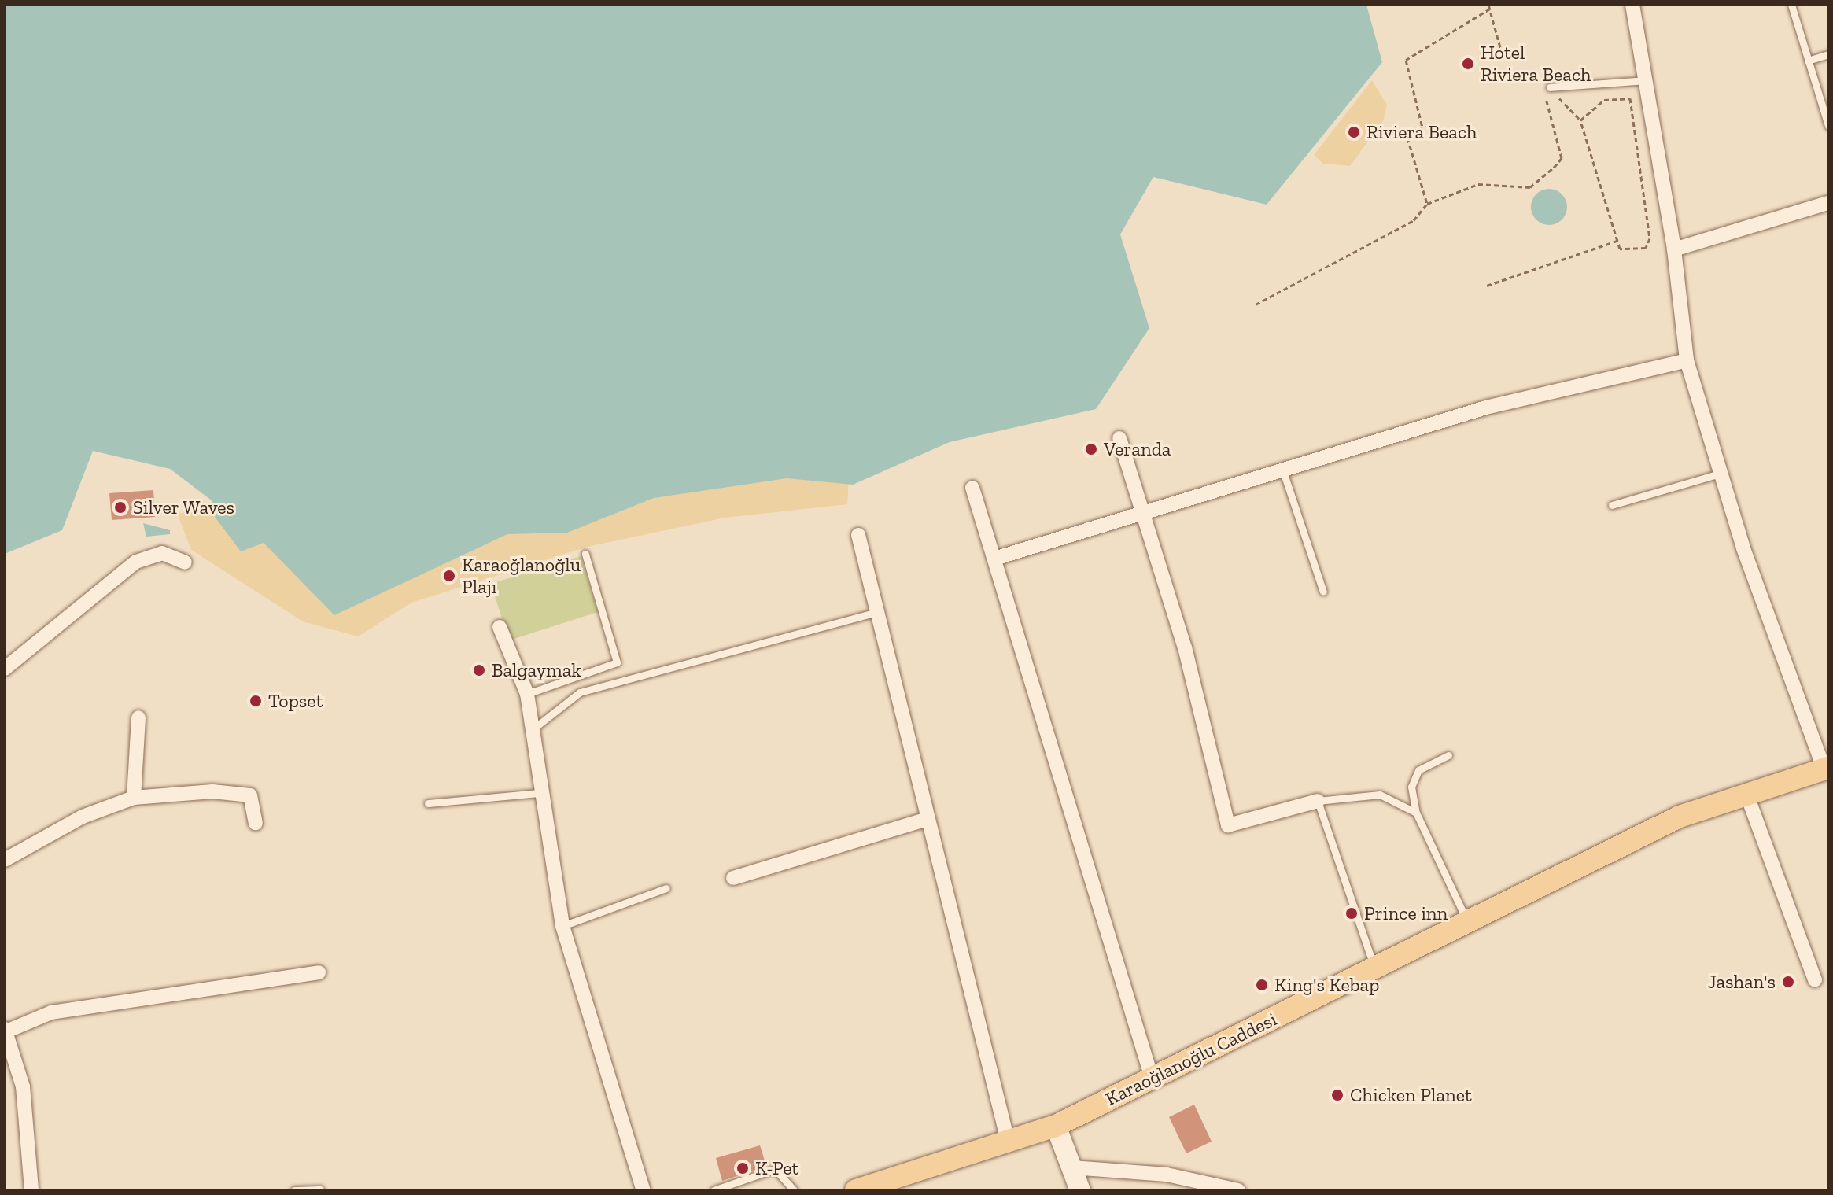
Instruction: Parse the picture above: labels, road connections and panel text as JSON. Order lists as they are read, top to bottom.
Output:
{
  "streets": {
    "main road": ["Karaoğlanoğlu Caddesi"]
  },
  "places": [
    "Hotel Riviera Beach",
    "Riviera Beach",
    "Veranda",
    "Silver Waves",
    "Karaoğlanoğlu Plajı",
    "Balgaymak",
    "Topset",
    "Prince inn",
    "Jashan's",
    "King's Kebap",
    "Chicken Planet",
    "K-Pet"
  ]
}
